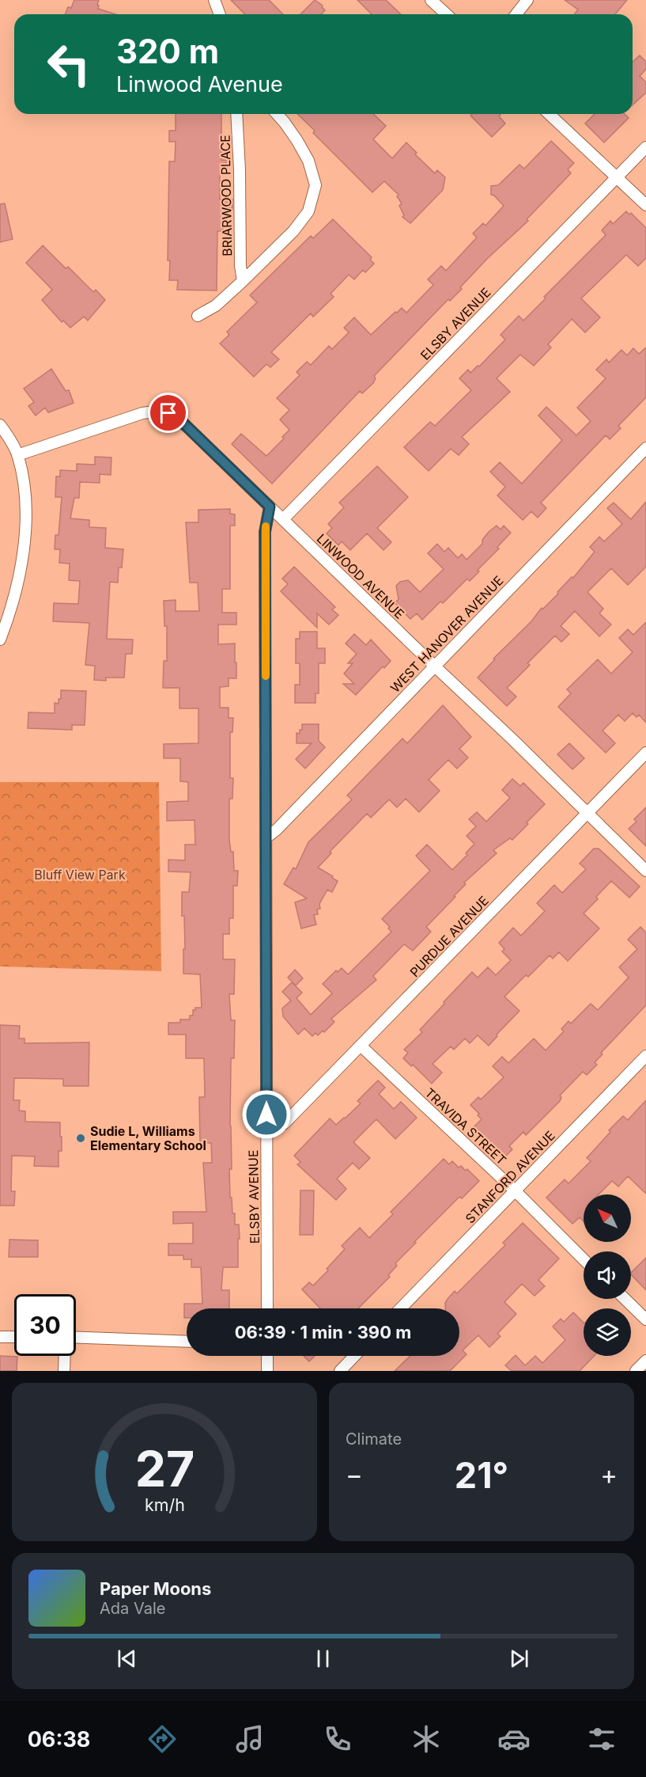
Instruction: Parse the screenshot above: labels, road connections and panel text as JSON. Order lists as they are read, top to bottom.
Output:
{
  "streets": {
    "street": [
      "BRIARWOOD PLACE",
      "ELSBY AVENUE",
      "LINWOOD AVENUE",
      "WEST HANOVER AVENUE",
      "PURDUE AVENUE",
      "TRAVIDA STREET",
      "STANFORD AVENUE"
    ]
  },
  "crossings": [
    ["ELSBY AVENUE", "LINWOOD AVENUE"],
    ["ELSBY AVENUE", "WEST HANOVER AVENUE"],
    ["ELSBY AVENUE", "PURDUE AVENUE"],
    ["LINWOOD AVENUE", "WEST HANOVER AVENUE"],
    ["LINWOOD AVENUE", "PURDUE AVENUE"],
    ["PURDUE AVENUE", "TRAVIDA STREET"],
    ["TRAVIDA STREET", "STANFORD AVENUE"]
  ],
  "parks": ["Bluff View Park"],
  "places": ["Sudie L, Williams Elementary School"],
  "north": "top left",
  "page": {
    "turn": ["320 m", "Linwood Avenue"],
    "limit": "30",
    "trip": "06:39 · 1 min · 390 m",
    "tile": "Climate",
    "heat": ["−", "21°", "+"],
    "song": ["Paper Moons", "Ada Vale"],
    "tabs": "06:38",
    "gauge": ["27", "km/h"]
  }
}
